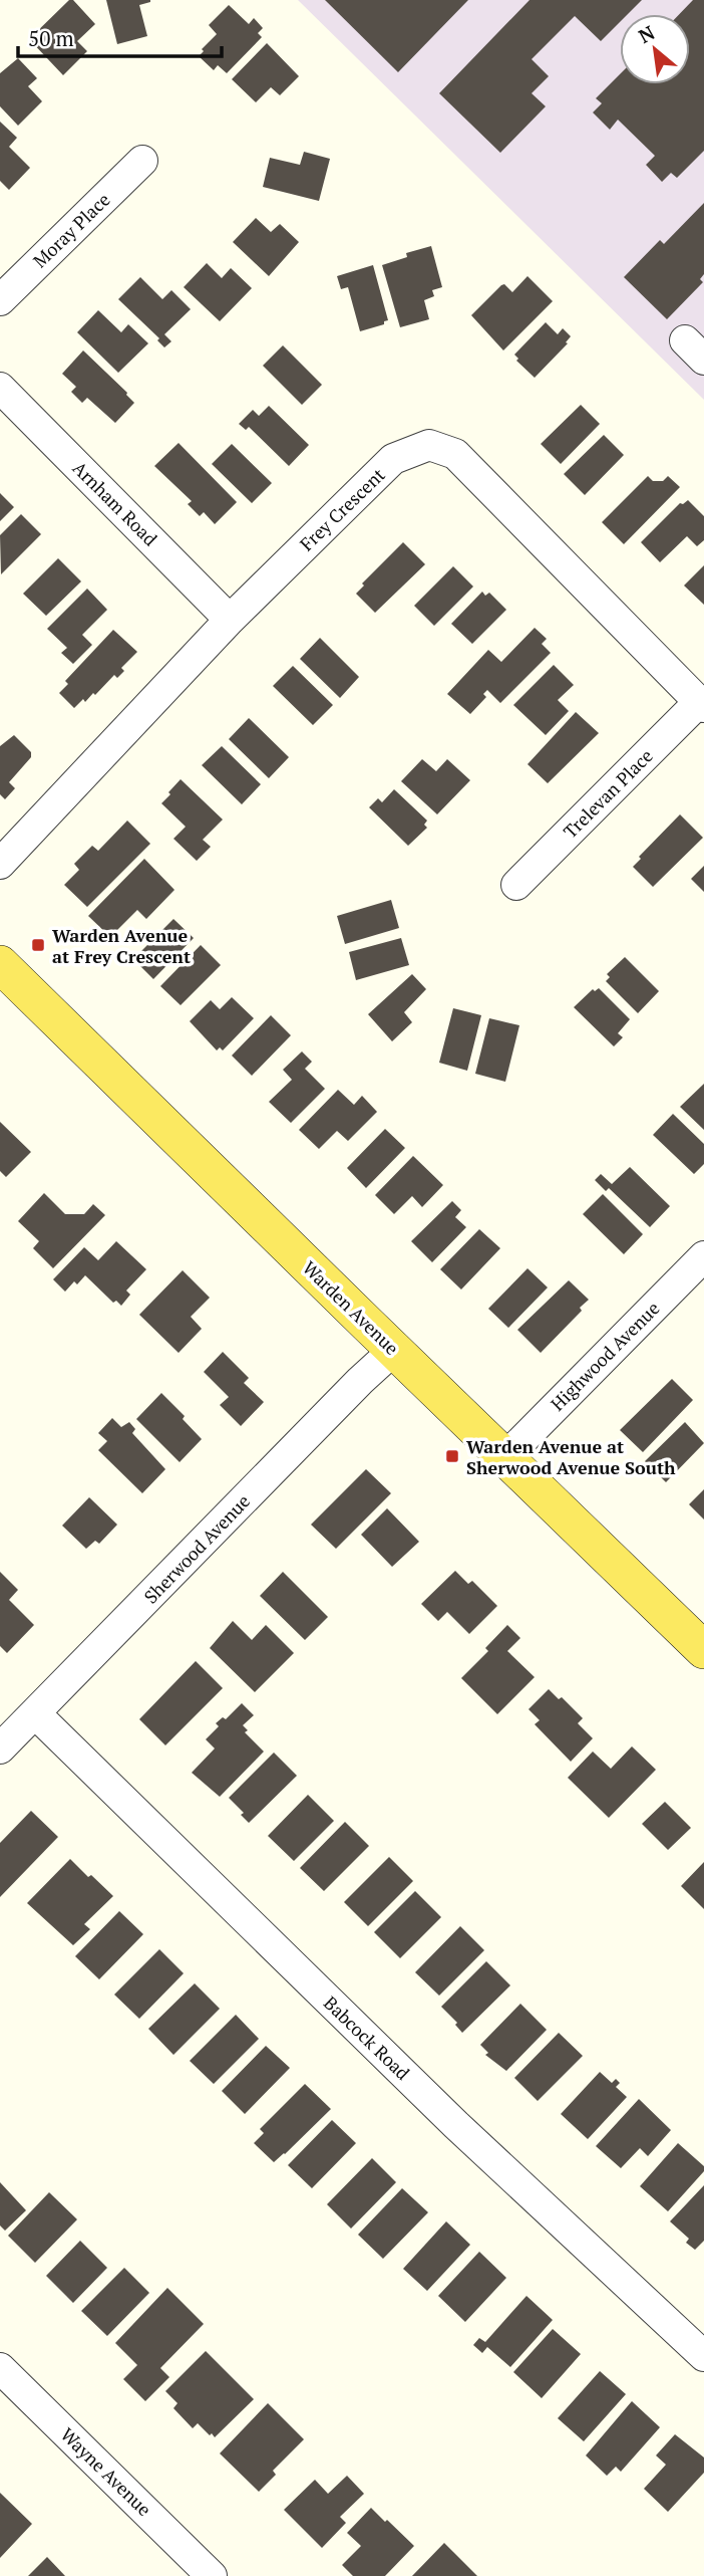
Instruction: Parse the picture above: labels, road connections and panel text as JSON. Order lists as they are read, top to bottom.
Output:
{
  "streets": {
    "main road": ["Warden Avenue"],
    "street": [
      "Moray Place",
      "Arnham Road",
      "Frey Crescent",
      "Trelevan Place",
      "Highwood Avenue",
      "Sherwood Avenue",
      "Babcock Road",
      "Wayne Avenue"
    ]
  },
  "crossings": [
    ["Arnham Road", "Frey Crescent"],
    ["Frey Crescent", "Trelevan Place"],
    ["Warden Avenue", "Highwood Avenue"],
    ["Warden Avenue", "Sherwood Avenue"],
    ["Sherwood Avenue", "Babcock Road"]
  ],
  "places": {
    "transit": ["Warden Avenue at Frey Crescent", "Warden Avenue at Sherwood Avenue South"]
  },
  "scale_bar": "50 m",
  "north": "top left"
}
